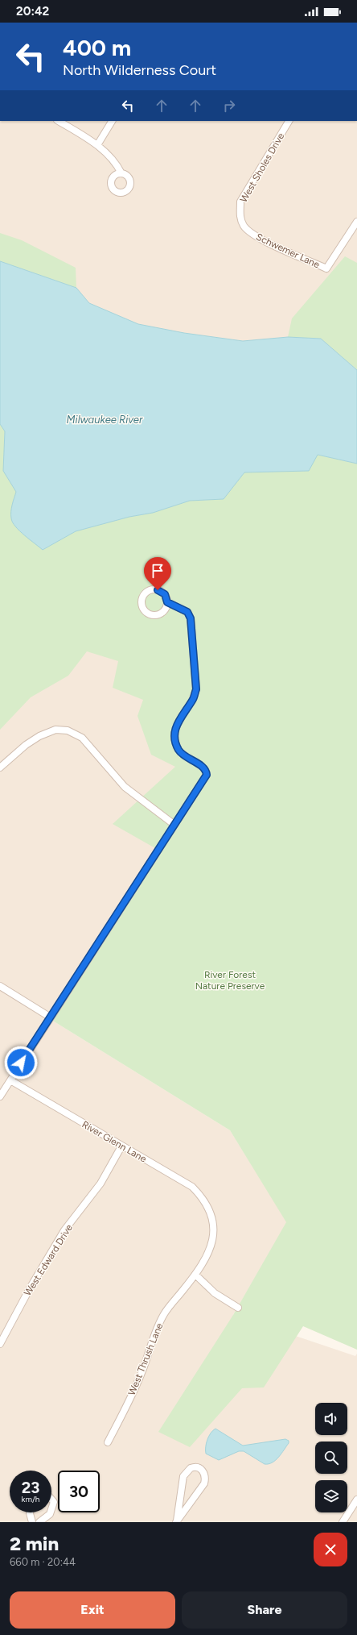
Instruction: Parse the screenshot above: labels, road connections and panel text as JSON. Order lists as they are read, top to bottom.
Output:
{
  "streets": {
    "street": [
      "West Sholes Drive",
      "Schwemer Lane",
      "River Glenn Lane",
      "West Edward Drive",
      "West Thrush Lane"
    ]
  },
  "crossings": [
    ["West Sholes Drive", "Schwemer Lane"],
    ["River Glenn Lane", "West Edward Drive"],
    ["River Glenn Lane", "West Thrush Lane"]
  ],
  "water": ["Milwaukee River"],
  "parks": ["River Forest Nature Preserve"],
  "page": {
    "status": "20:42",
    "turn": ["400 m", "North Wilderness Court"],
    "speed": "23 km/h",
    "limit": "30",
    "heading": ["2 min", "660 m · 20:44"],
    "buttons": ["Exit", "Share"]
  }
}
